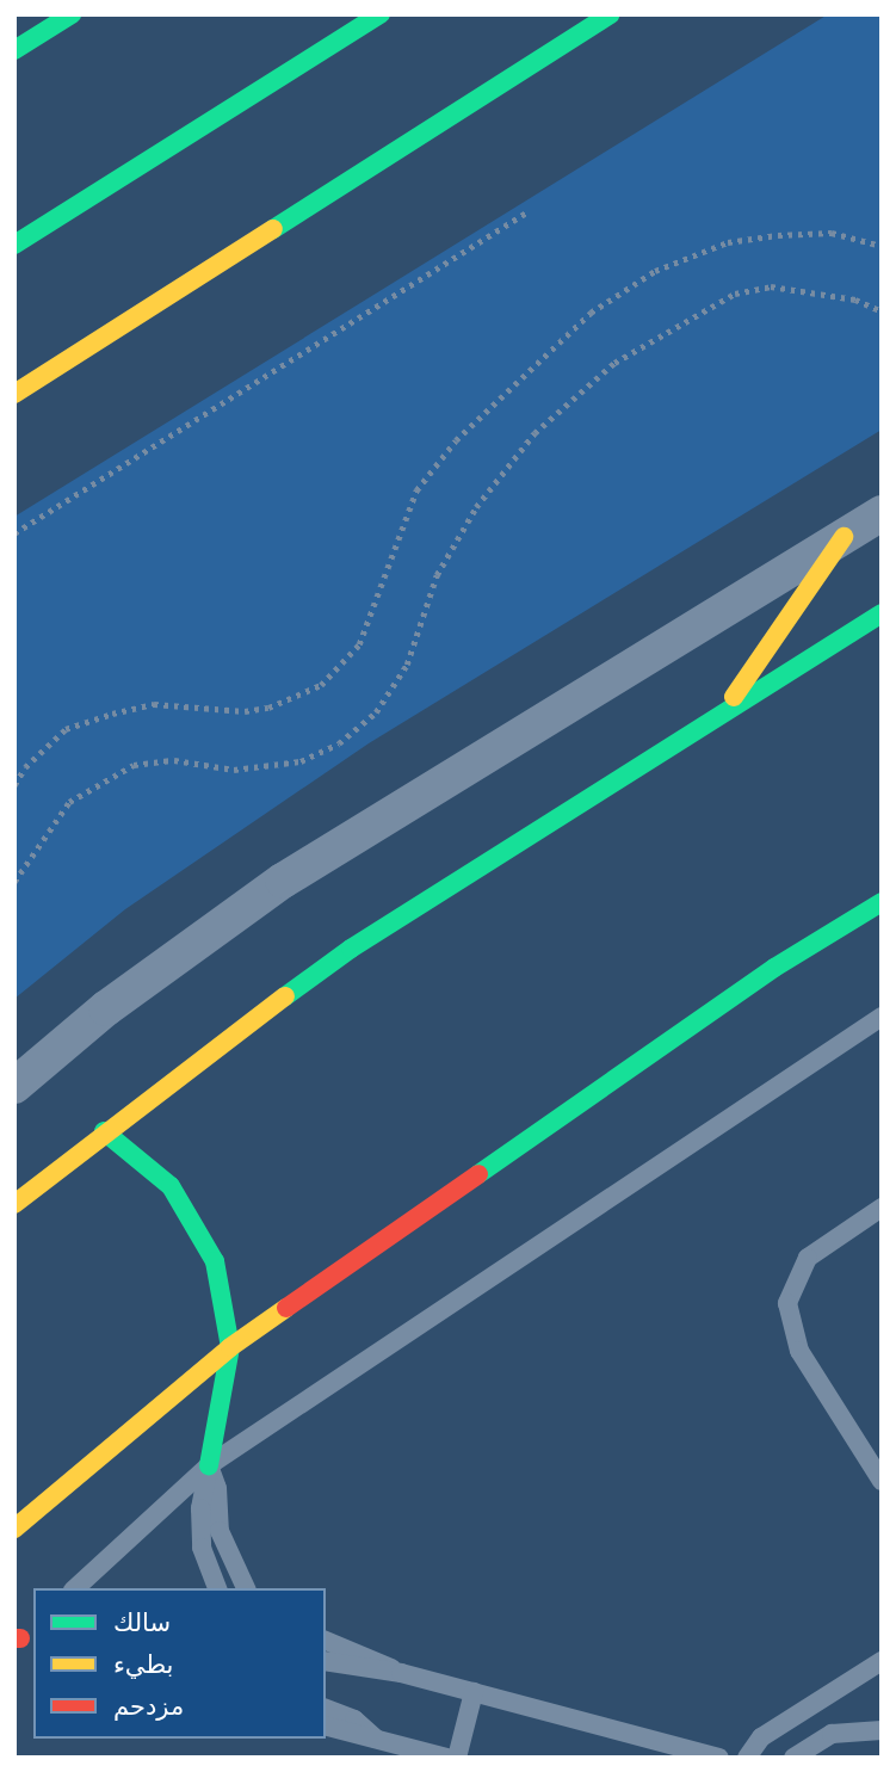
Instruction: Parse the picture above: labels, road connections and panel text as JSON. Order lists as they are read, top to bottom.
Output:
{
  "legend": ["سالك", "بطيء", "مزدحم"]
}
